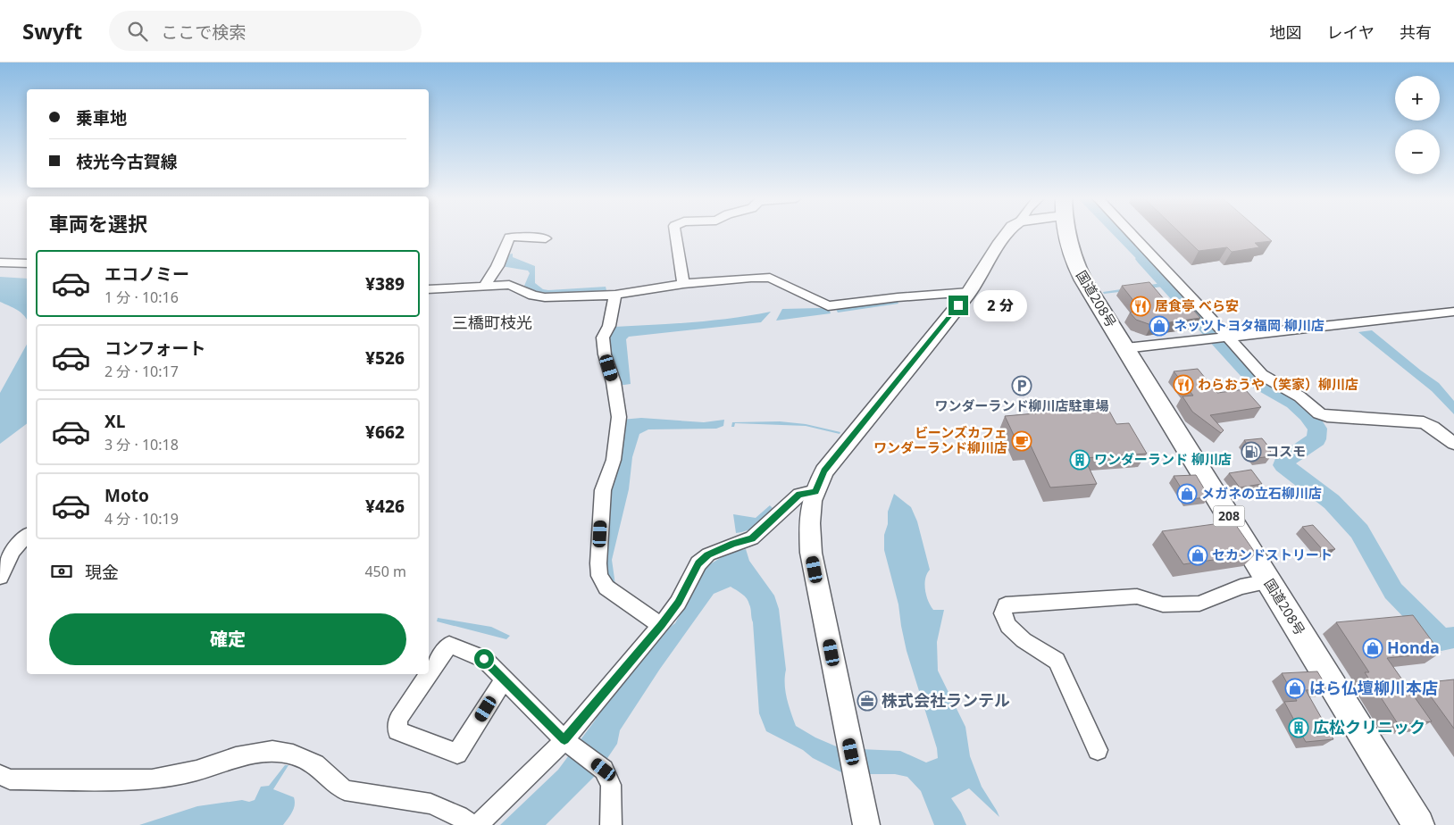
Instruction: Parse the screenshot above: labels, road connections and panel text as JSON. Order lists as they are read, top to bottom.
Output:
{
  "streets": {
    "highway": ["国道208号", "208"]
  },
  "districts": ["三橋町枝光"],
  "places": {
    "restaurant": ["居食亭 べら安", "わらおうや（笑家）柳川店"],
    "shop": [
      "ネッツトヨタ福岡 柳川店",
      "メガネの立石柳川店",
      "セカンドストリート",
      "Honda",
      "はら仏壇柳川本店"
    ],
    "parking": ["ワンダーランド柳川店駐車場"],
    "cafe": ["ビーンズカフェ ワンダーランド柳川店"],
    "fuel station": ["コスモ"],
    "building": ["ワンダーランド 柳川店", "広松クリニック"],
    "office": ["株式会社ランテル"]
  },
  "page": {
    "header": "Swyft",
    "search": "ここで検索",
    "nav": ["地図", "レイヤ", "共有"],
    "map_buttons": ["+", "−"],
    "banner": ["乗車地", "枝光今古賀線"],
    "heading": "車両を選択",
    "list": [
      {
        "name": "エコノミー",
        "note": "1 分 · 10:16",
        "value": "¥389"
      },
      {
        "name": "コンフォート",
        "note": "2 分 · 10:17",
        "value": "¥526"
      },
      {
        "name": "XL",
        "note": "3 分 · 10:18",
        "value": "¥662"
      },
      {
        "name": "Moto",
        "note": "4 分 · 10:19",
        "value": "¥426"
      }
    ],
    "bubble": "2 分",
    "pay": ["現金", "450 m"],
    "buttons": "確定"
  }
}
